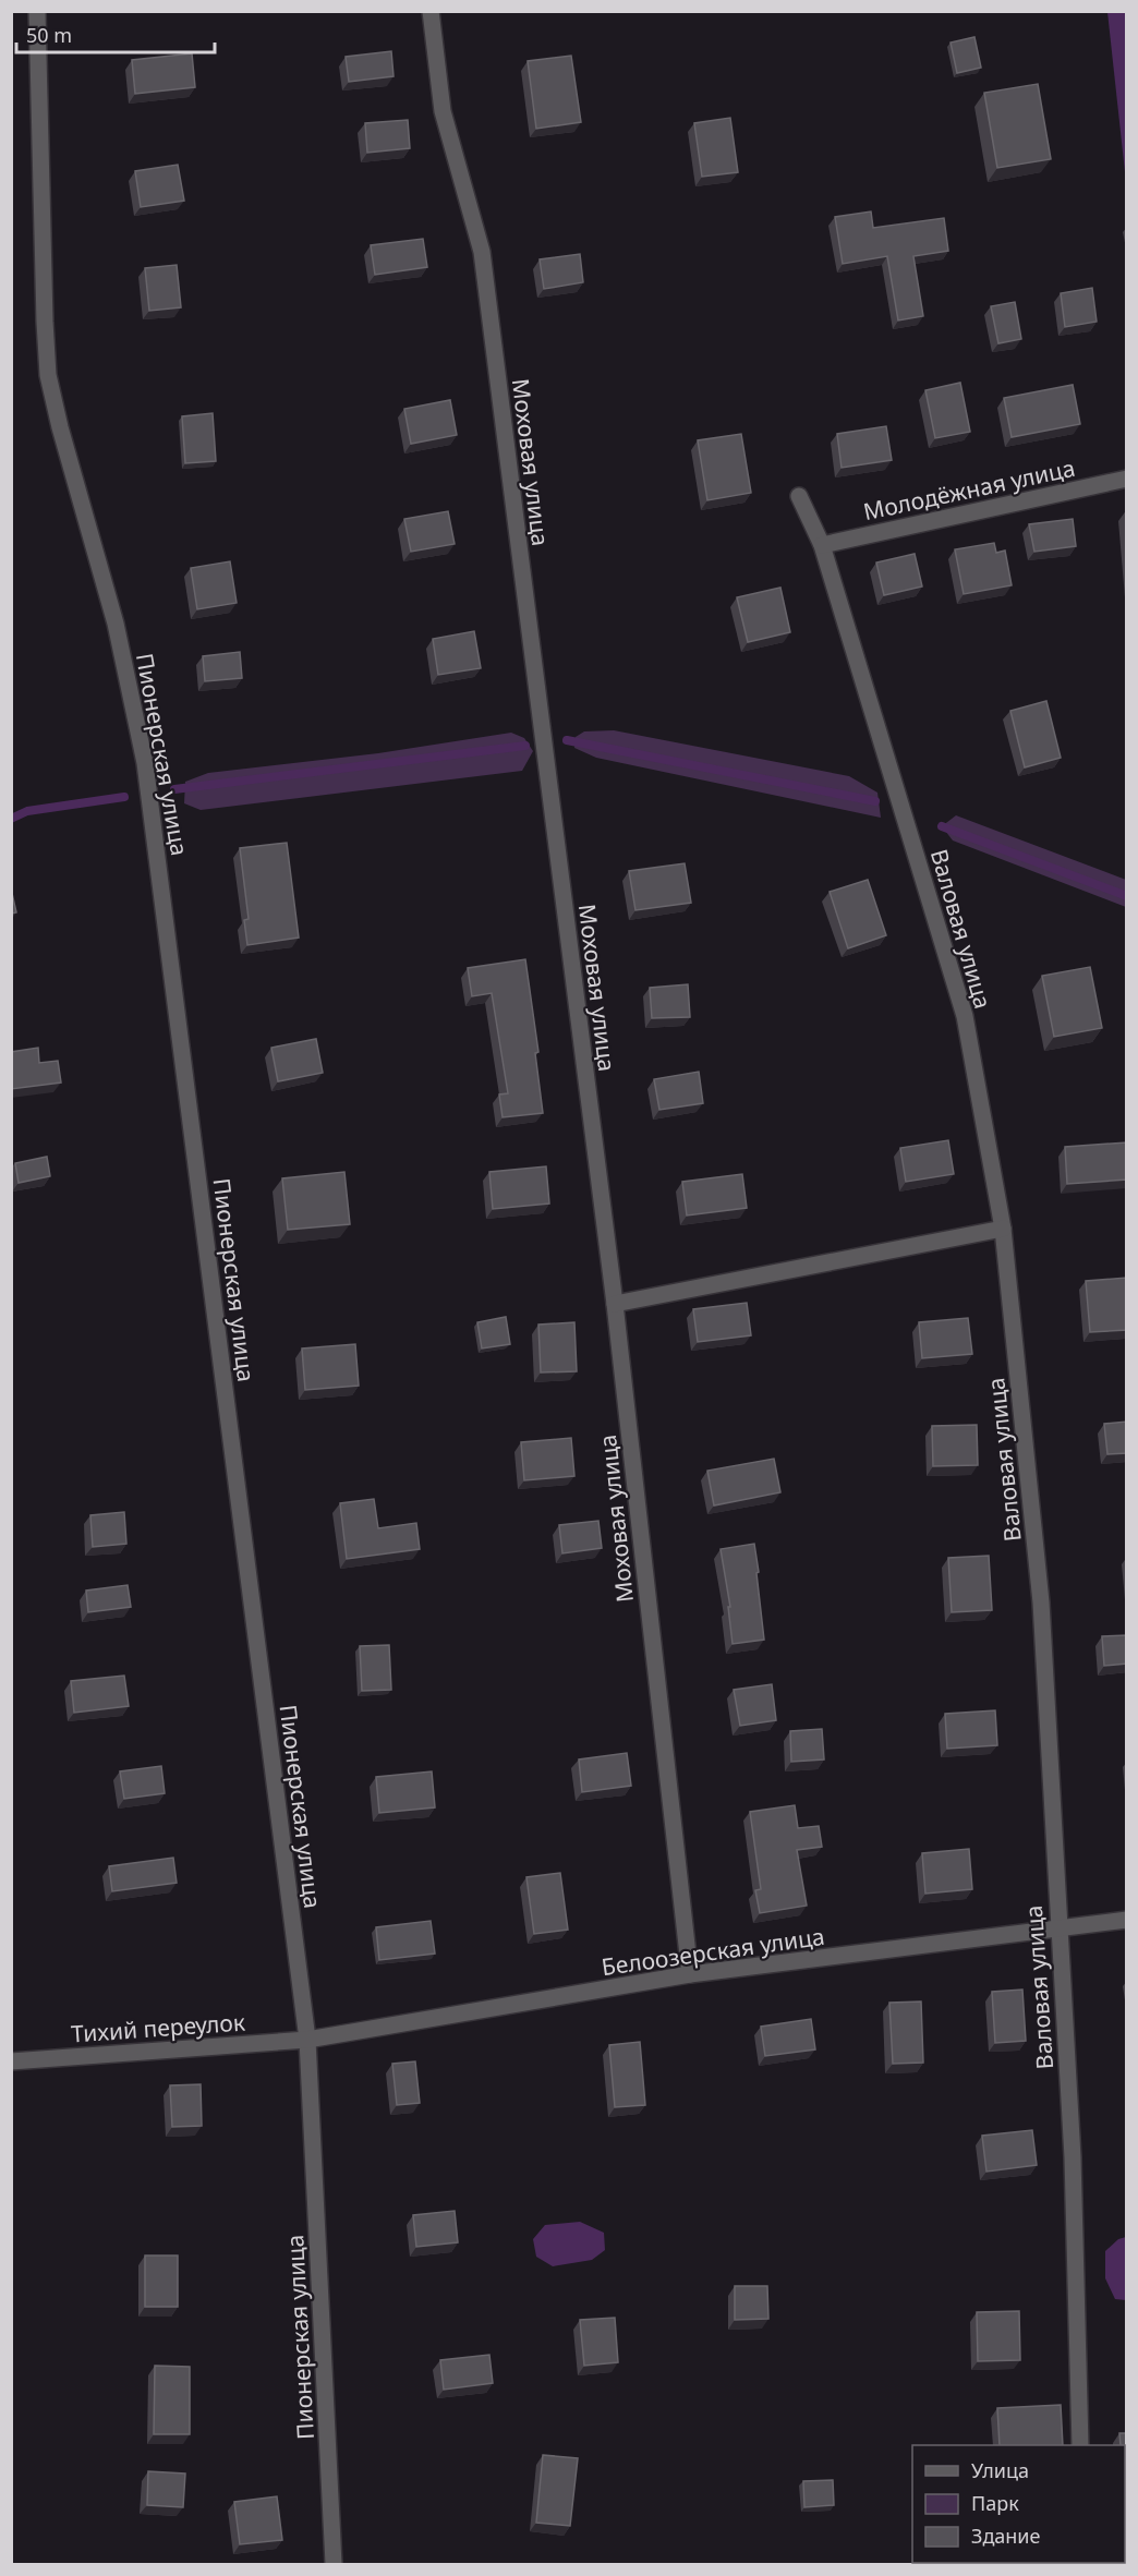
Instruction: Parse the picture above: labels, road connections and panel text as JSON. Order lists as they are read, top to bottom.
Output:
{
  "streets": {
    "street": [
      "Моховая улица",
      "Молодёжная улица",
      "Пионерская улица",
      "Валовая улица",
      "Белоозерская улица",
      "Тихий переулок"
    ]
  },
  "crossings": [
    ["Моховая улица", "Белоозерская улица"],
    ["Молодёжная улица", "Валовая улица"],
    ["Пионерская улица", "Белоозерская улица"],
    ["Пионерская улица", "Тихий переулок"],
    ["Валовая улица", "Белоозерская улица"],
    ["Белоозерская улица", "Тихий переулок"]
  ],
  "legend": ["Улица", "Парк", "Здание"],
  "scale_bar": "50 m"
}
